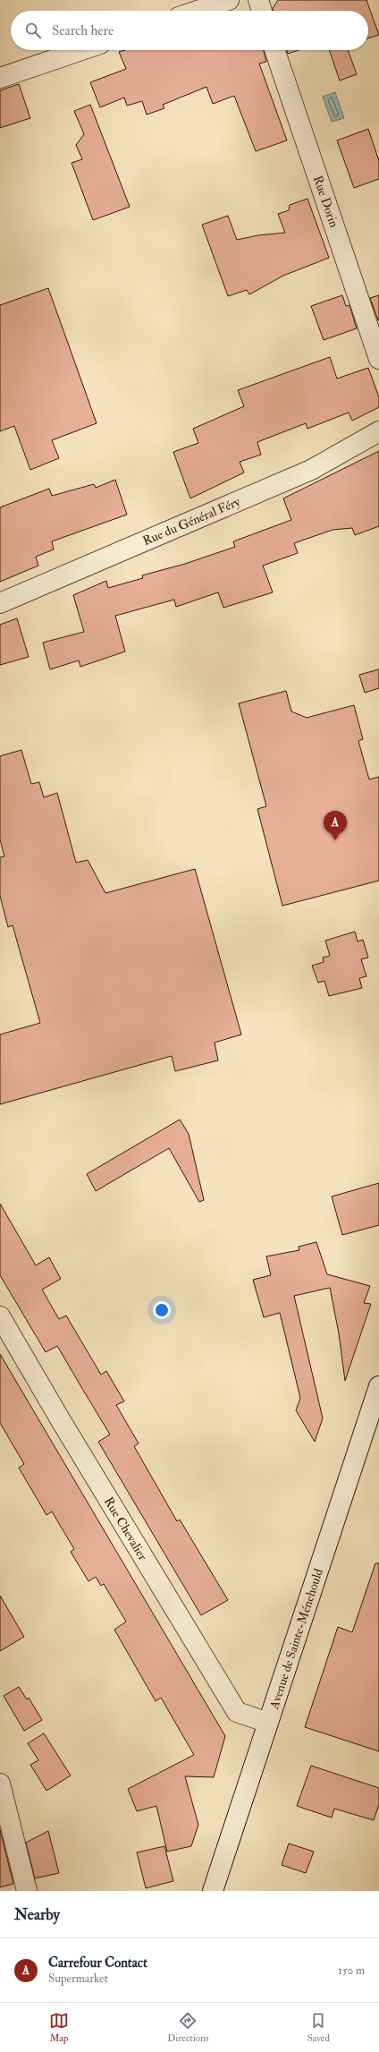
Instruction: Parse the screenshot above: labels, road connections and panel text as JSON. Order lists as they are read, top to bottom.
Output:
{
  "streets": {
    "street": [
      "Rue Dorin",
      "Rue du Général Féry",
      "Rue Chevalier",
      "Avenue de Sainte-Ménehould"
    ]
  },
  "crossings": [
    ["Rue Chevalier", "Avenue de Sainte-Ménehould"]
  ],
  "page": {
    "search": "Search here",
    "pins": "A",
    "heading": "Nearby",
    "list": [
      {
        "mark": "A",
        "name": "Carrefour Contact",
        "note": "Supermarket",
        "value": "150 m"
      }
    ],
    "nav": ["Map", "Directions", "Saved"]
  }
}
